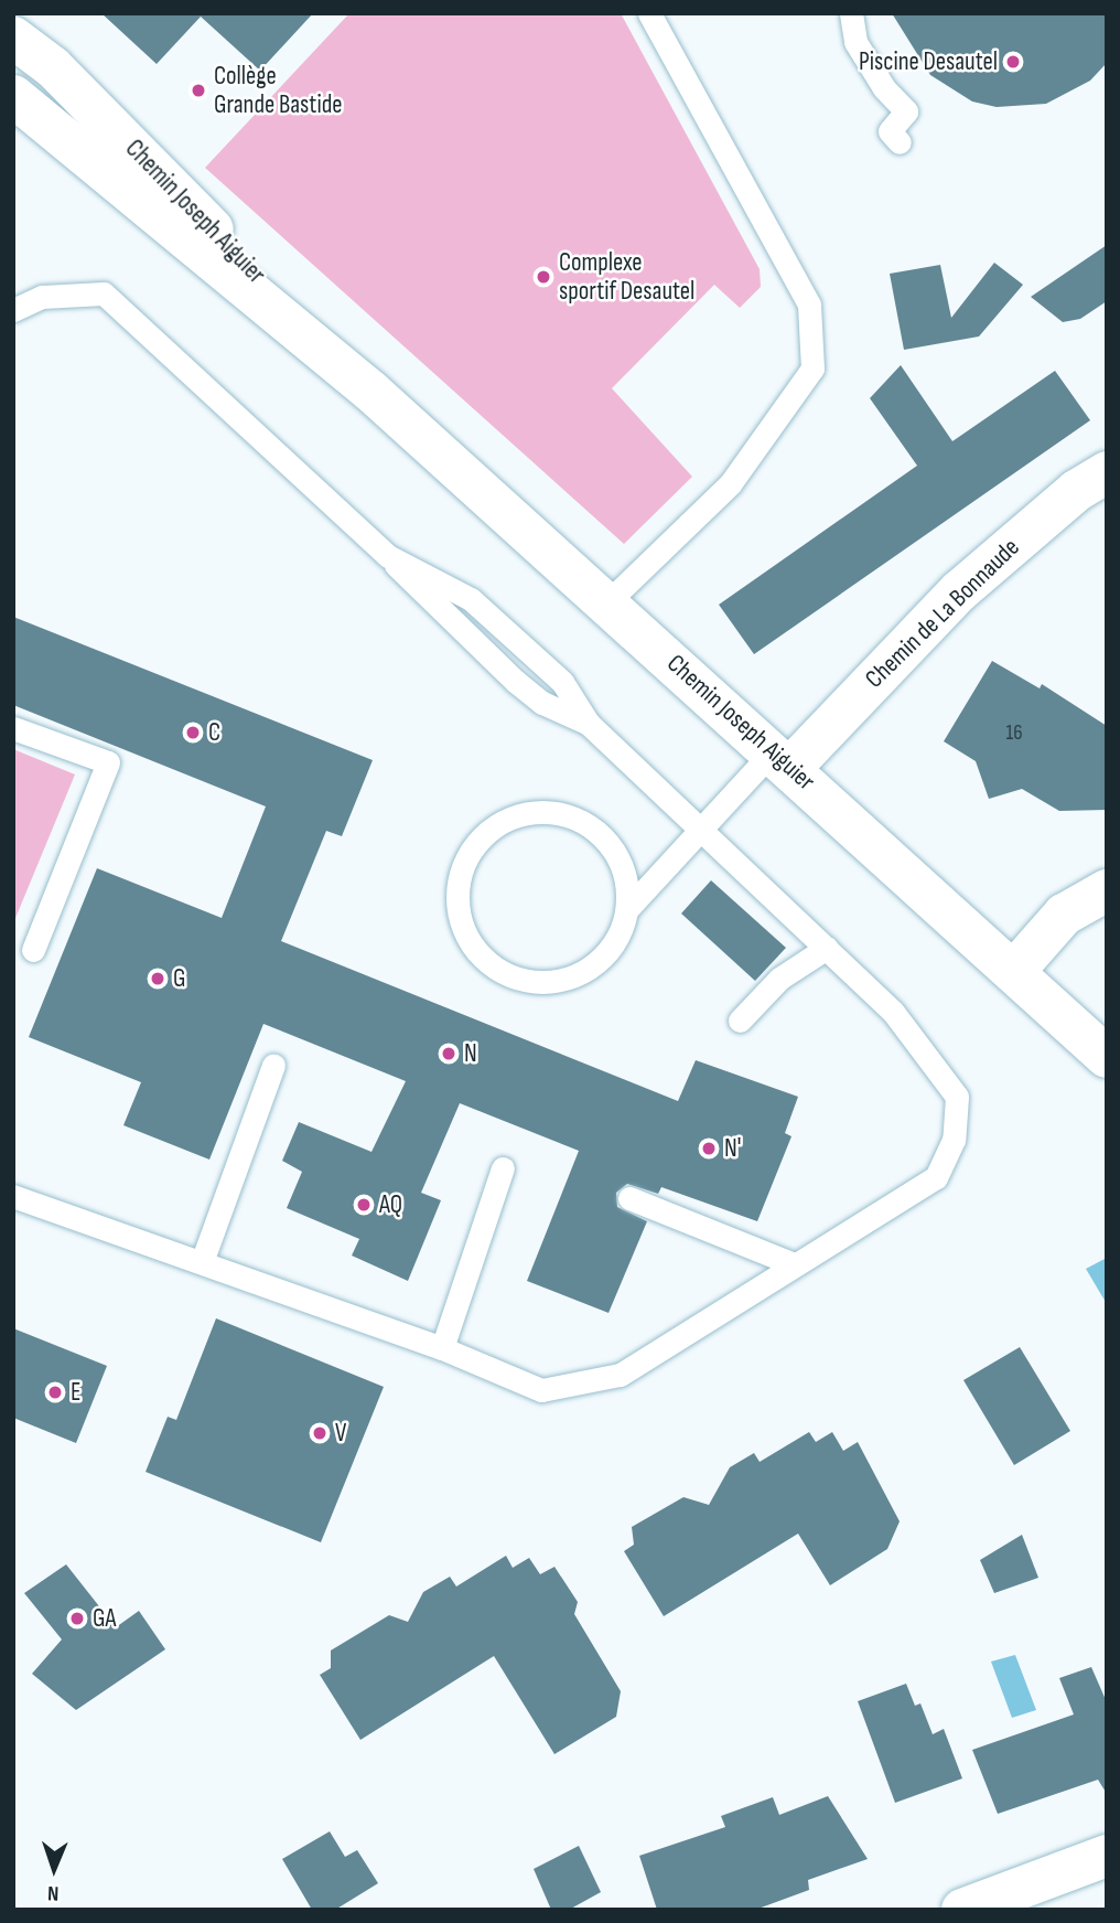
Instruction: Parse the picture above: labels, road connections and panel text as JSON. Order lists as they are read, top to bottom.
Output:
{
  "streets": {
    "street": ["Chemin Joseph Aiguier", "Chemin de La Bonnaude"]
  },
  "crossings": [
    ["Chemin Joseph Aiguier", "Chemin de La Bonnaude"]
  ],
  "places": [
    "Piscine Desautel",
    "Collège Grande Bastide",
    "Complexe sportif Desautel",
    "C",
    "G",
    "N",
    "N'",
    "AQ",
    "E",
    "V",
    "GA"
  ],
  "house_numbers": ["16"],
  "north": "bottom"
}
